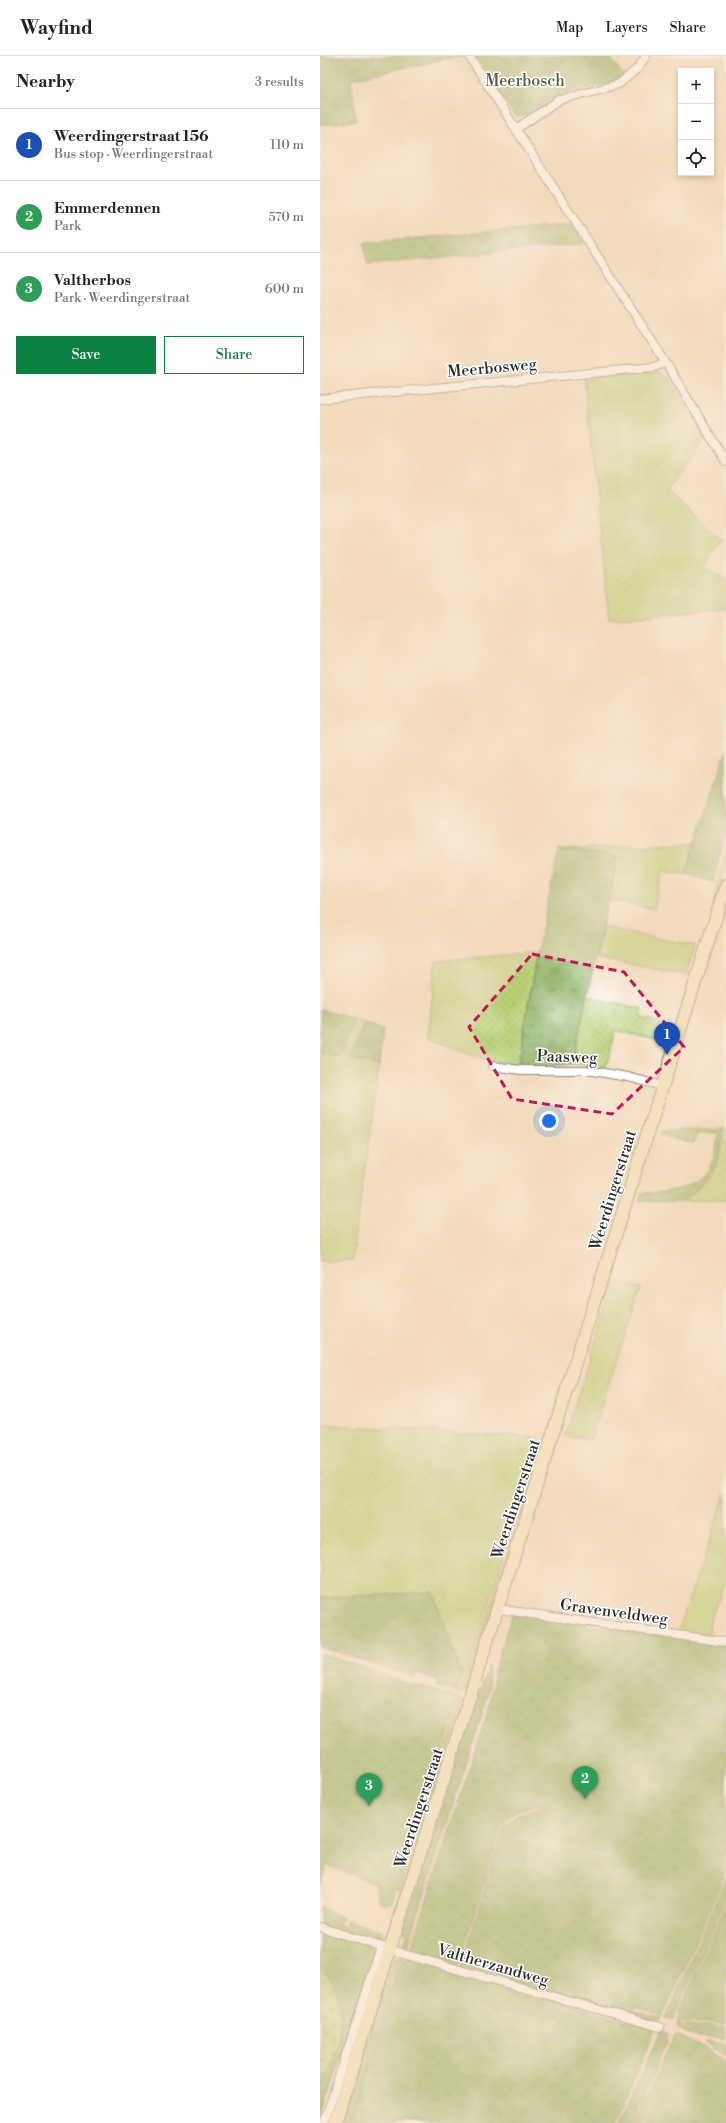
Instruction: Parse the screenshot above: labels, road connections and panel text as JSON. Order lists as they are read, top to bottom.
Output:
{
  "streets": {
    "main road": ["Weerdingerstraat"],
    "street": [
      "Meerbosweg",
      "Paasweg",
      "Gravenveldweg",
      "Valtherzandweg"
    ]
  },
  "crossings": [
    ["Paasweg", "Weerdingerstraat"],
    ["Weerdingerstraat", "Gravenveldweg"],
    ["Weerdingerstraat", "Valtherzandweg"]
  ],
  "parks": ["Meerbosch"],
  "page": {
    "header": "Wayfind",
    "nav": ["Map", "Layers", "Share"],
    "heading": ["Nearby", "3 results"],
    "map_buttons": ["+", "−"],
    "list": [
      {
        "mark": "1",
        "name": "Weerdingerstraat 156",
        "note": "Bus stop · Weerdingerstraat",
        "value": "110 m"
      },
      {
        "mark": "2",
        "name": "Emmerdennen",
        "note": "Park",
        "value": "570 m"
      },
      {
        "mark": "3",
        "name": "Valtherbos",
        "note": "Park · Weerdingerstraat",
        "value": "600 m"
      }
    ],
    "buttons": ["Save", "Share"],
    "pins": ["1", "2", "3"]
  }
}
